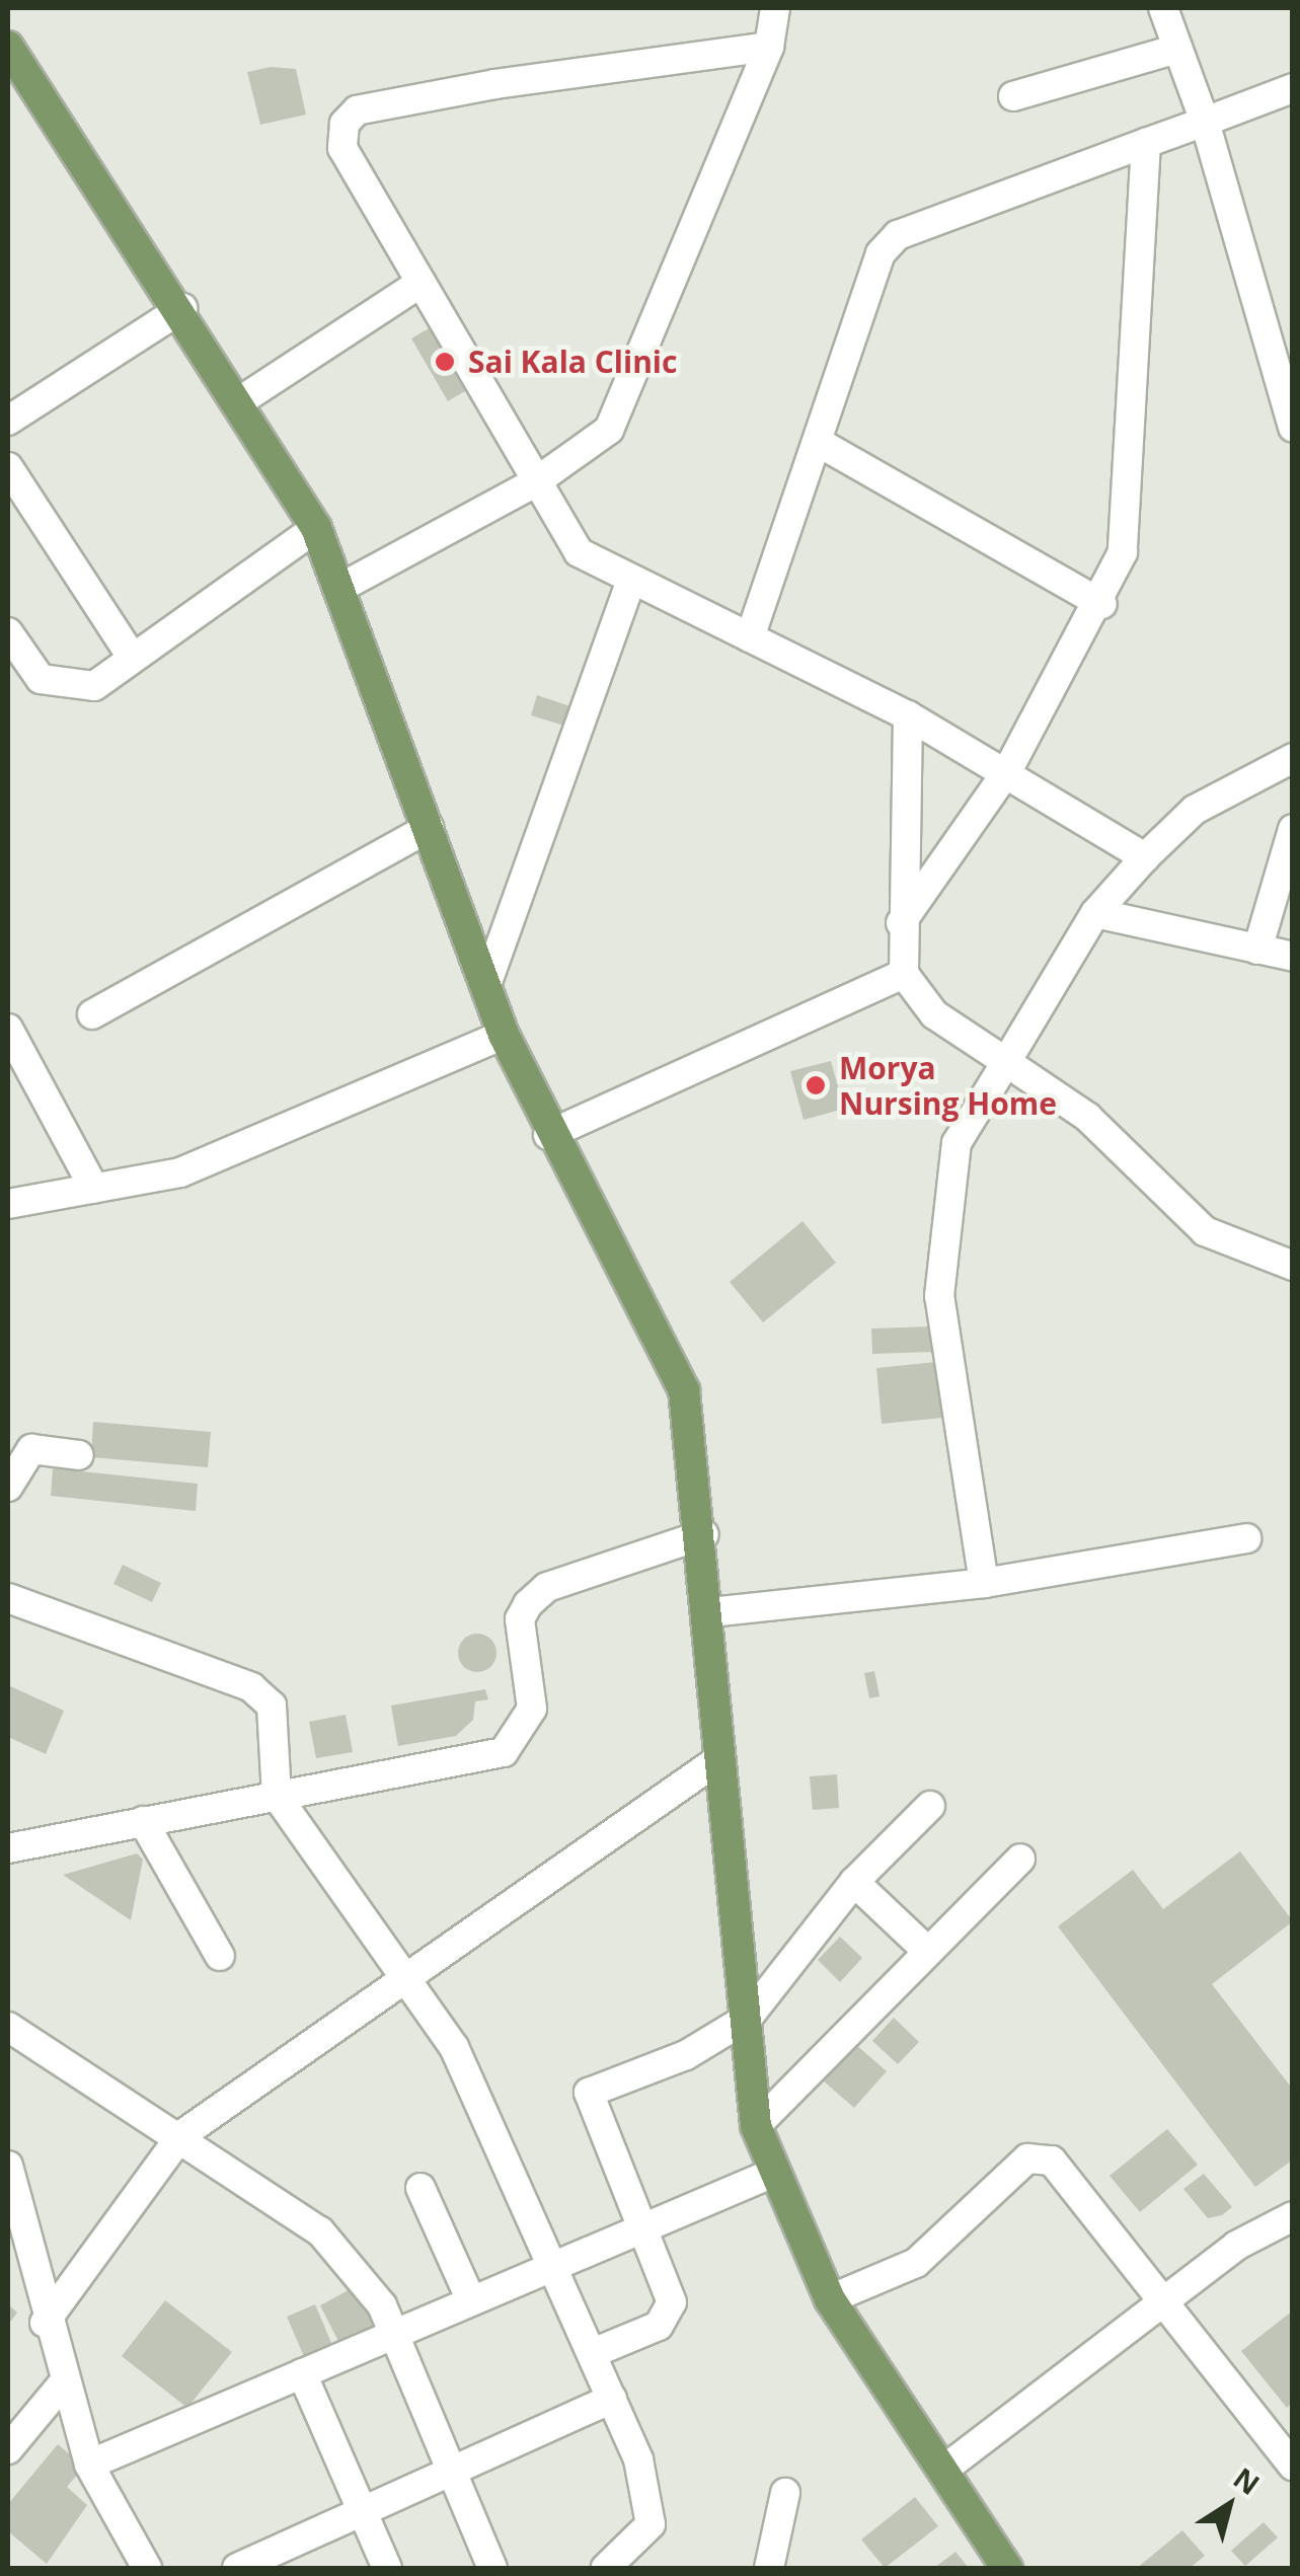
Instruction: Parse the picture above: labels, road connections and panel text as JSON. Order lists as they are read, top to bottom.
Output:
{
  "places": ["Sai Kala Clinic", "Morya Nursing Home"],
  "north": "top right"
}
